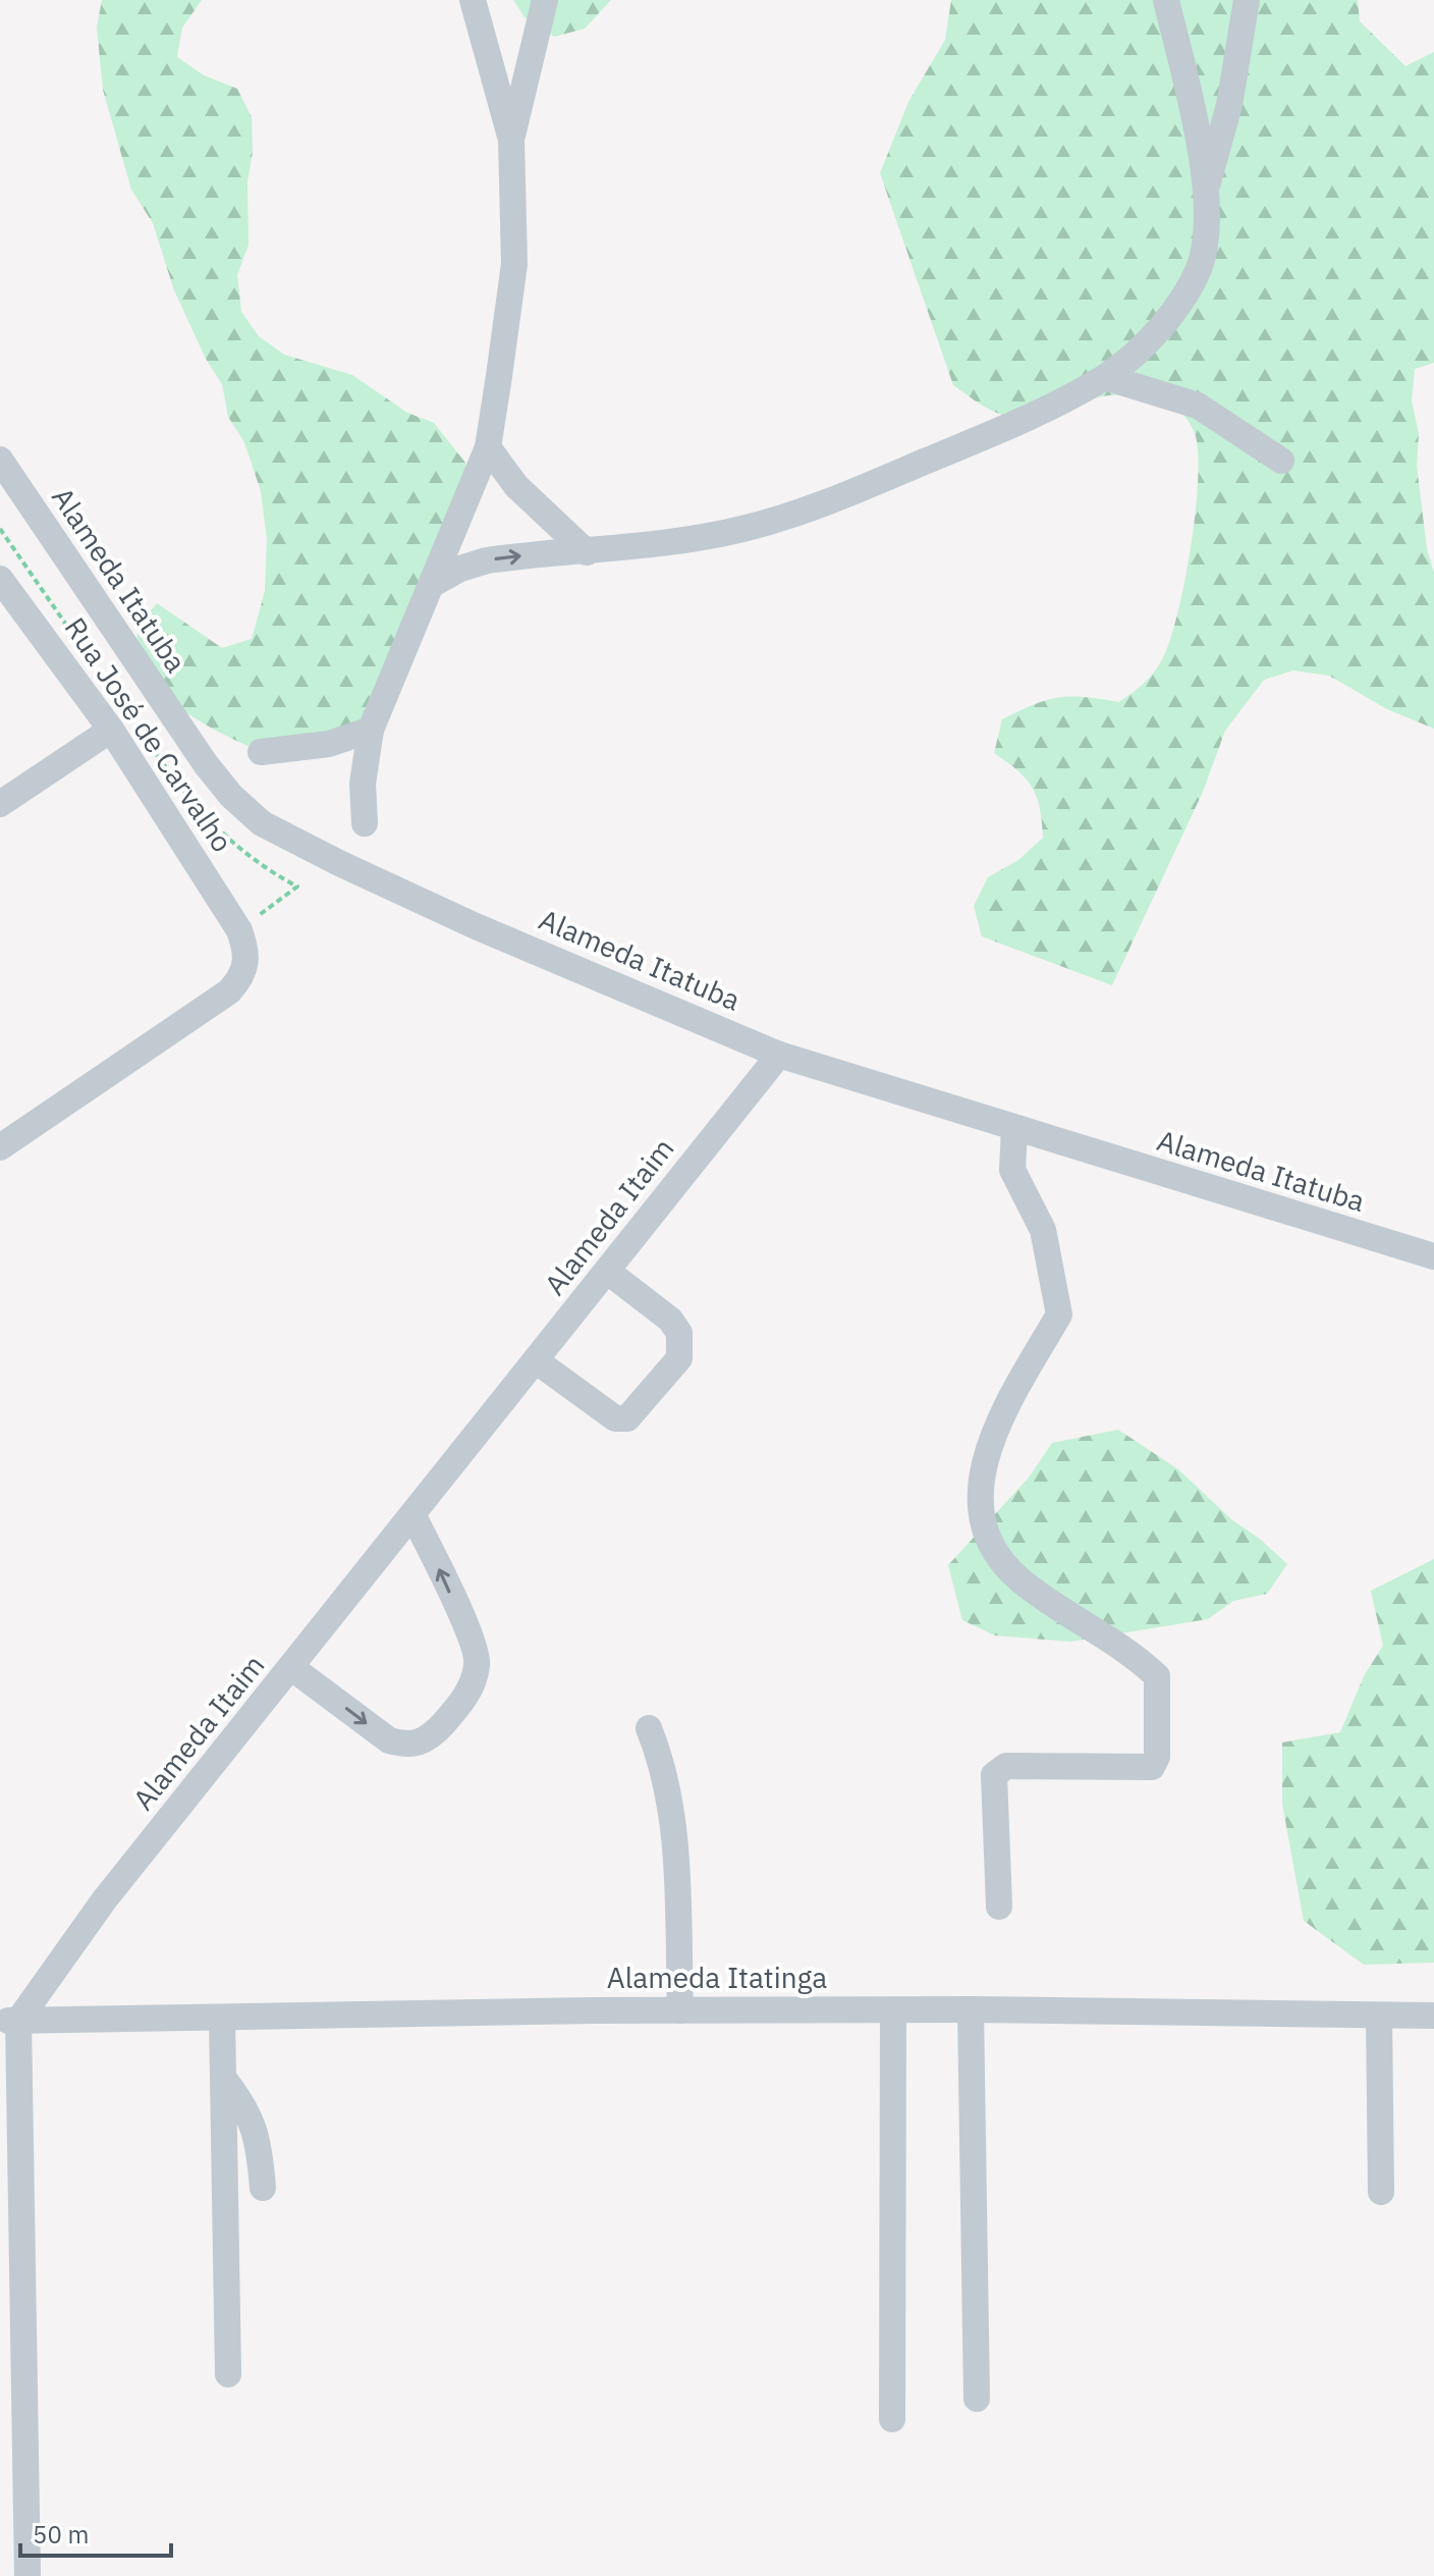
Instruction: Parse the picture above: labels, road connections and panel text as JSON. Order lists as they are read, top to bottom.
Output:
{
  "streets": {
    "street": [
      "Alameda Itatuba",
      "Rua José de Carvalho",
      "Alameda Itaim",
      "Alameda Itatinga"
    ]
  },
  "crossings": [
    ["Alameda Itatuba", "Alameda Itaim"],
    ["Alameda Itaim", "Alameda Itatinga"]
  ],
  "scale_bar": "50 m"
}
